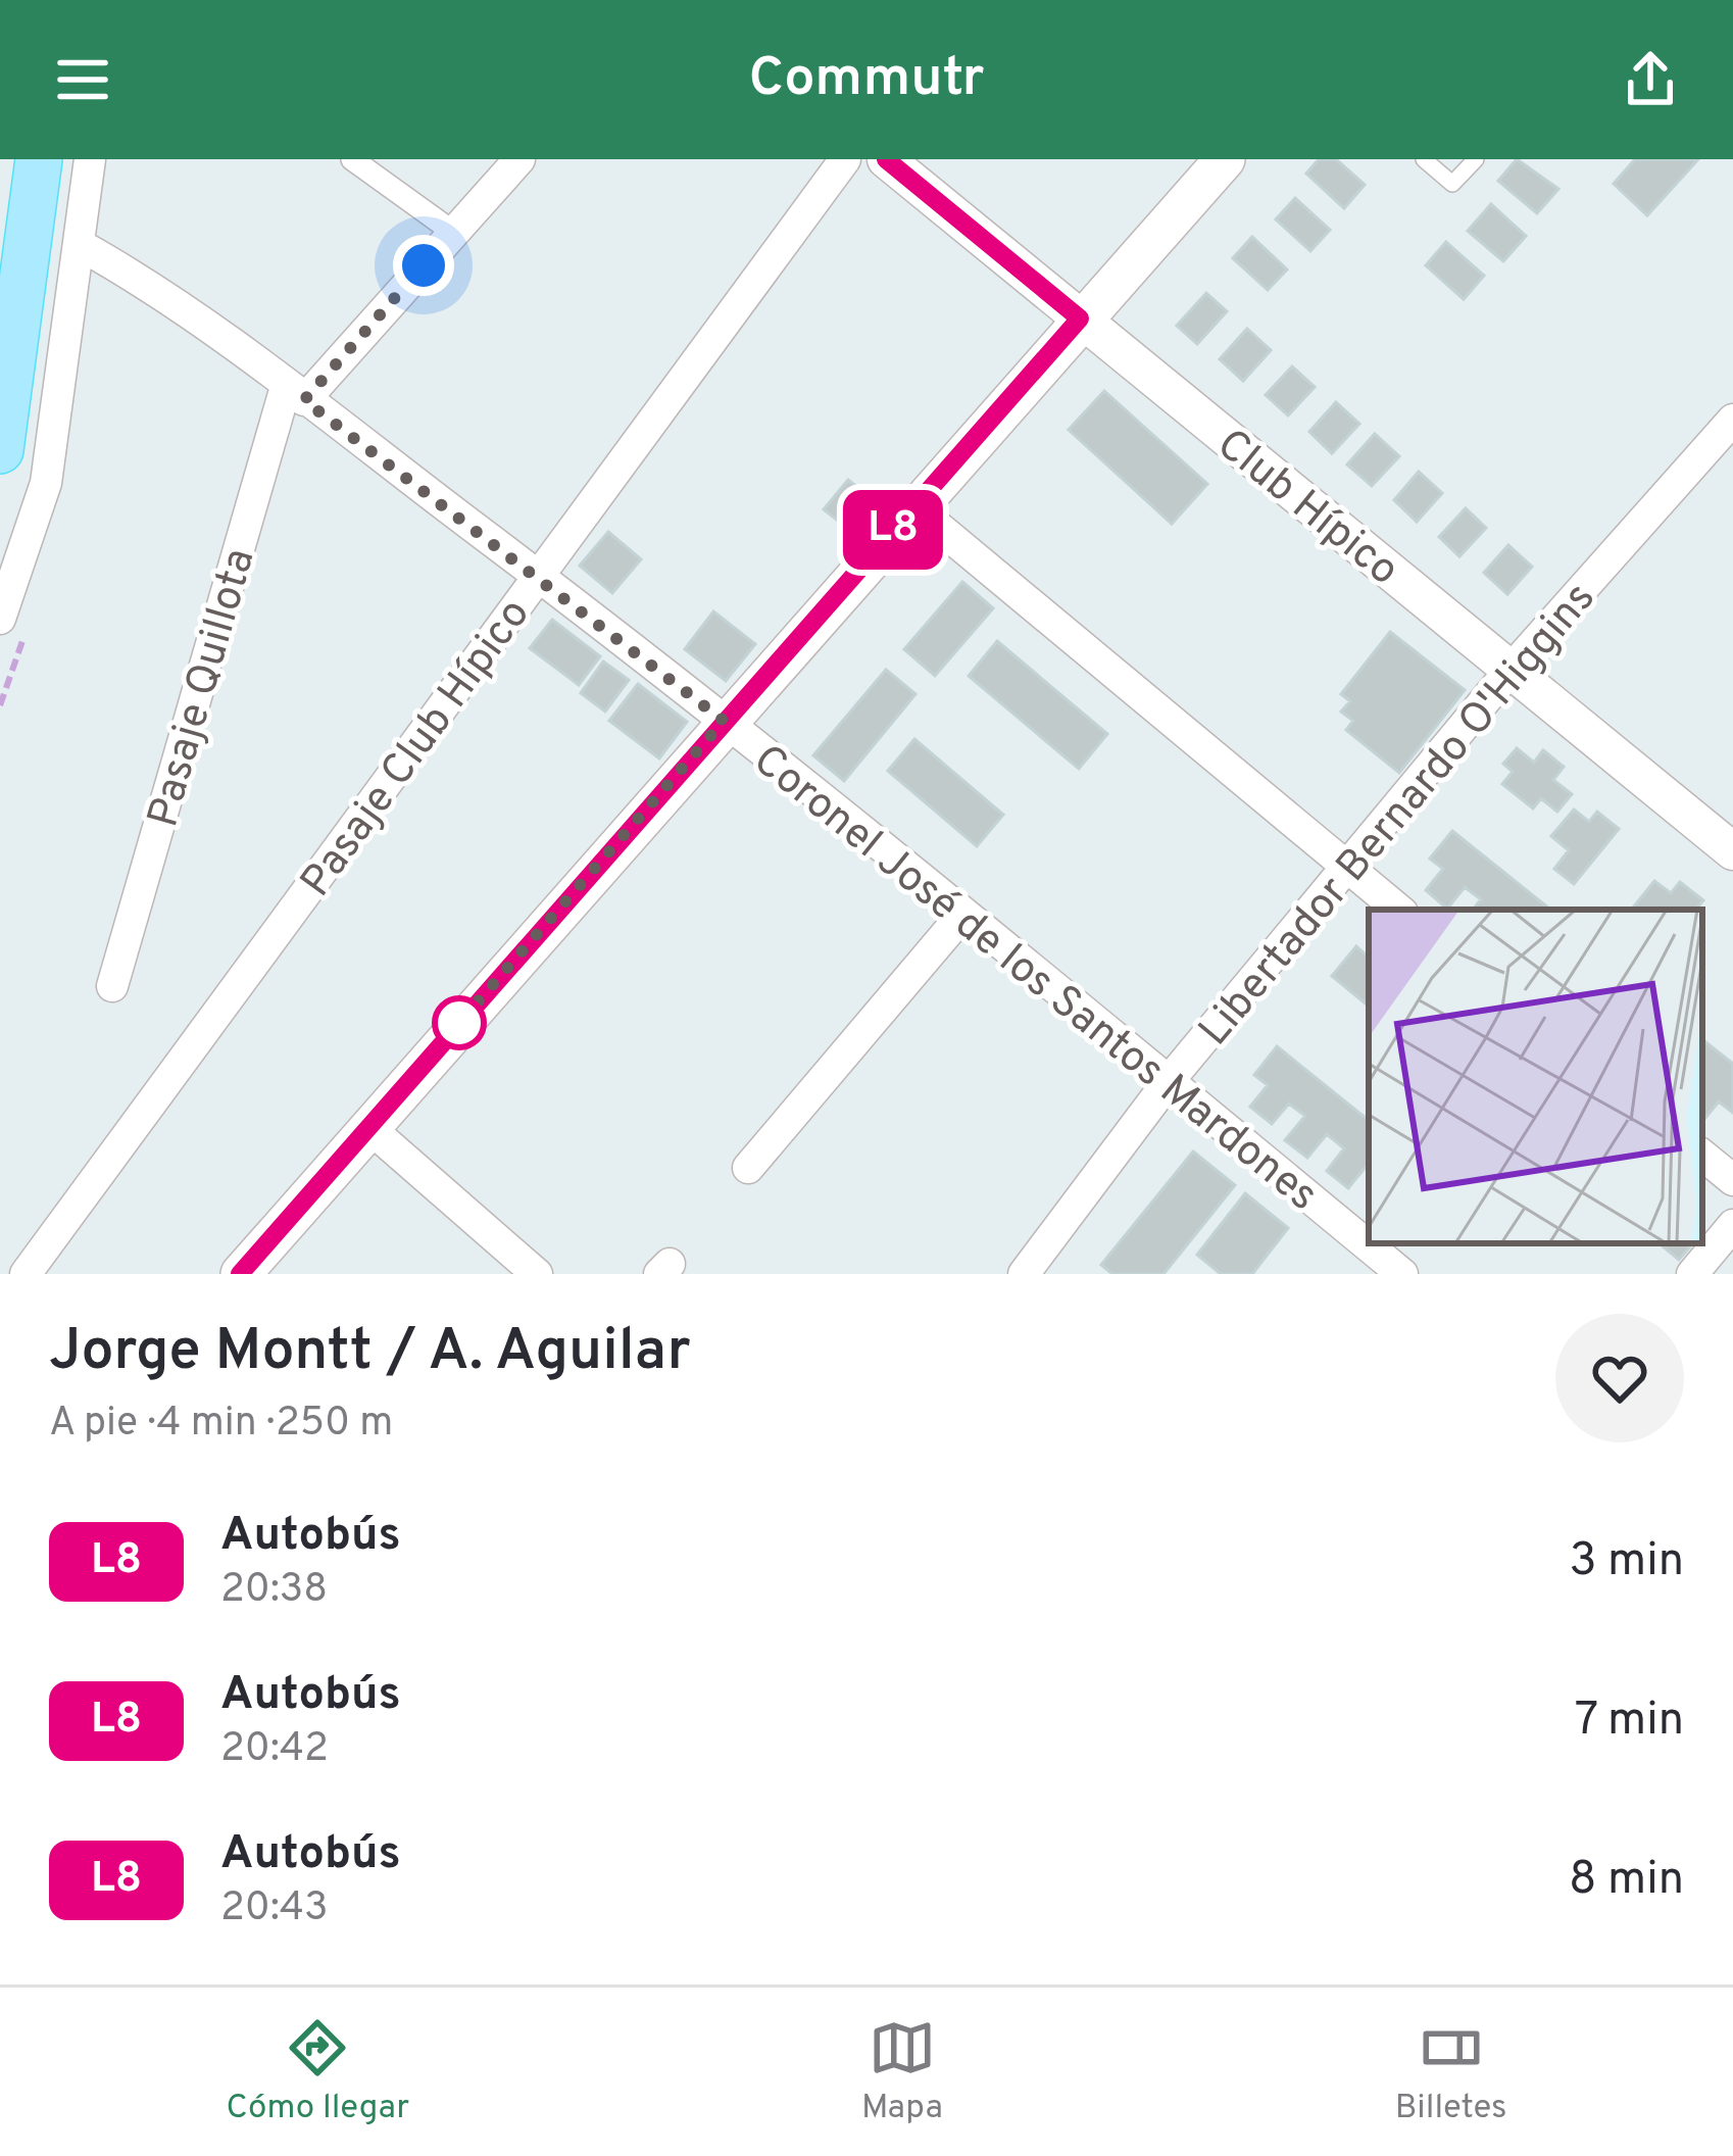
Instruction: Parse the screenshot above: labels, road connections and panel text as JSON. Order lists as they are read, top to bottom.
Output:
{
  "streets": {
    "street": [
      "Club Hípico",
      "Pasaje Quillota",
      "Pasaje Club Hípico",
      "Libertador Bernardo O'Higgins",
      "Coronel José de los Santos Mardones"
    ]
  },
  "crossings": [
    ["Club Hípico", "Libertador Bernardo O'Higgins"],
    ["Pasaje Quillota", "Coronel José de los Santos Mardones"],
    ["Pasaje Club Hípico", "Coronel José de los Santos Mardones"],
    ["Libertador Bernardo O'Higgins", "Coronel José de los Santos Mardones"]
  ],
  "lines": ["bus line L8"],
  "page": {
    "header": "Commutr",
    "on_map": "L8",
    "heading": ["Jorge Montt / A. Aguilar", "A pie · 4 min · 250 m"],
    "list": [
      {
        "mark": "L8",
        "name": "Autobús",
        "note": "20:38",
        "value": "3 min"
      },
      {
        "mark": "L8",
        "name": "Autobús",
        "note": "20:42",
        "value": "7 min"
      },
      {
        "mark": "L8",
        "name": "Autobús",
        "note": "20:43",
        "value": "8 min"
      }
    ],
    "tabs": ["Cómo llegar", "Mapa", "Billetes"]
  }
}
